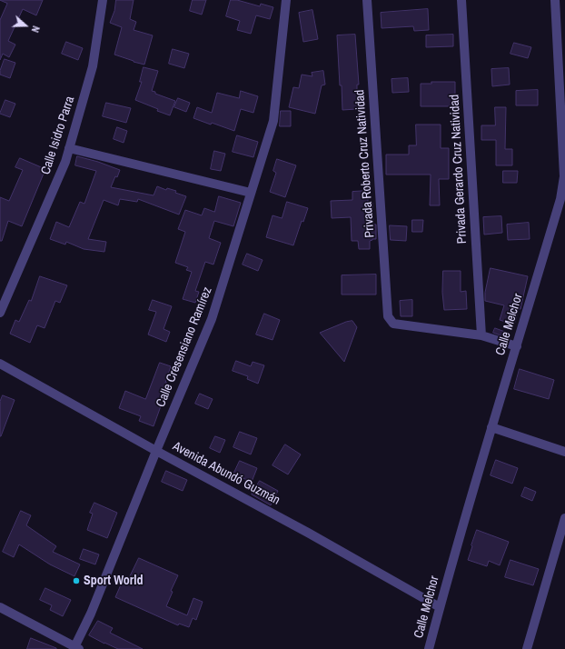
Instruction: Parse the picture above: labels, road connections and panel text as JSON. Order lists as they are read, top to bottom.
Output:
{
  "streets": {
    "street": [
      "Calle Isidro Parra",
      "Privada Roberto Cruz Natividad",
      "Privada Gerardo Cruz Natividad",
      "Calle Melchor",
      "Calle Cresensiano Ramírez",
      "Avenida Abundó Guzmán"
    ]
  },
  "crossings": [
    ["Privada Roberto Cruz Natividad", "Privada Gerardo Cruz Natividad"],
    ["Calle Melchor", "Avenida Abundó Guzmán"],
    ["Calle Cresensiano Ramírez", "Avenida Abundó Guzmán"]
  ],
  "places": ["Sport World"],
  "north": "right"
}
